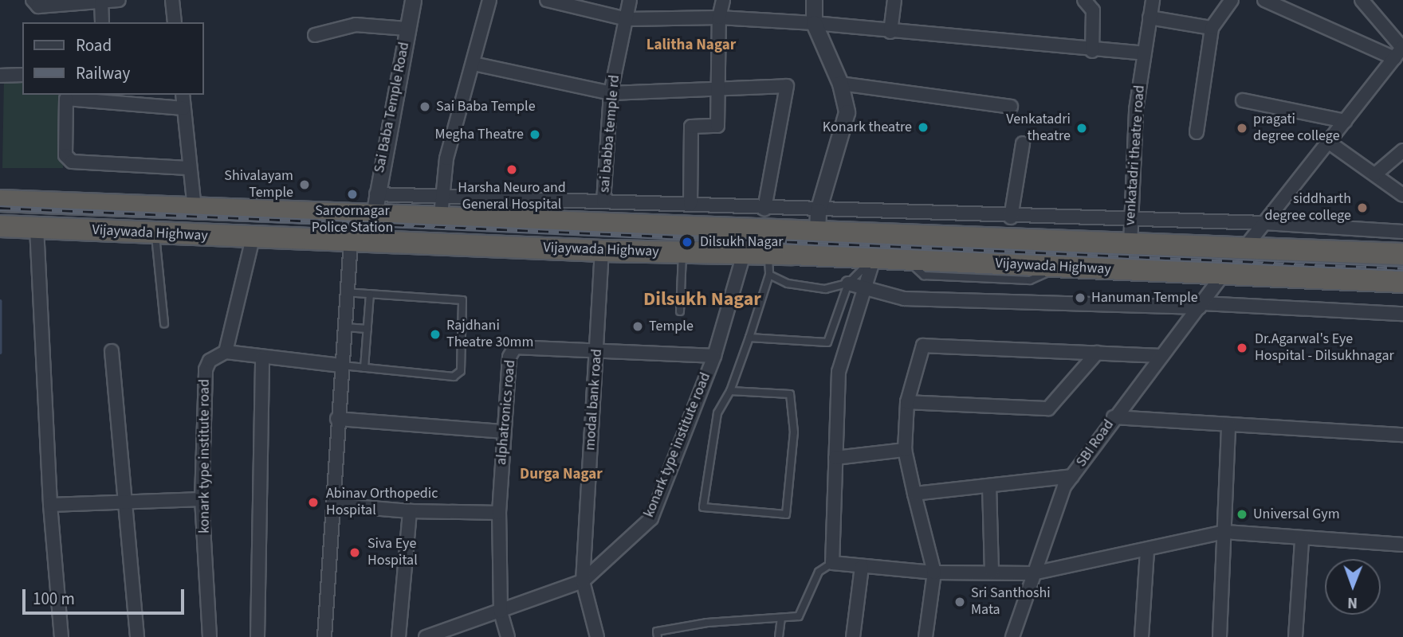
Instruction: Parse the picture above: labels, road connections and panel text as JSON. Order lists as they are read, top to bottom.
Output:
{
  "streets": {
    "highway": ["Vijaywada Highway"],
    "street": [
      "Sai Baba Temple Road",
      "sai babba temple rd",
      "venkatadri theatre road",
      "modal bank road",
      "alphatronics road",
      "SBI Road",
      "konark type institute road"
    ]
  },
  "crossings": [
    ["Sai Baba Temple Road", "Vijaywada Highway"],
    ["venkatadri theatre road", "Vijaywada Highway"],
    ["Vijaywada Highway", "modal bank road"],
    ["Vijaywada Highway", "SBI Road"],
    ["Vijaywada Highway", "konark type institute road"],
    ["modal bank road", "alphatronics road"],
    ["modal bank road", "konark type institute road"],
    ["alphatronics road", "konark type institute road"]
  ],
  "districts": ["Lalitha Nagar", "Dilsukh Nagar", "Durga Nagar"],
  "places": [
    "Sai Baba Temple",
    "Konark theatre",
    "Venkatadri theatre",
    "pragati degree college",
    "Megha Theatre",
    "Harsha Neuro and General Hospital",
    "Shivalayam Temple",
    "Saroornagar Police Station",
    "siddharth degree college",
    "Dilsukh Nagar",
    "Hanuman Temple",
    "Temple",
    "Rajdhani Theatre 30mm",
    "Dr.Agarwal's Eye Hospital - Dilsukhnagar",
    "Abinav Orthopedic Hospital",
    "Universal Gym",
    "Siva Eye Hospital",
    "Sri Santhoshi Mata"
  ],
  "legend": ["Road", "Railway"],
  "scale_bar": "100 m",
  "north": "bottom"
}
